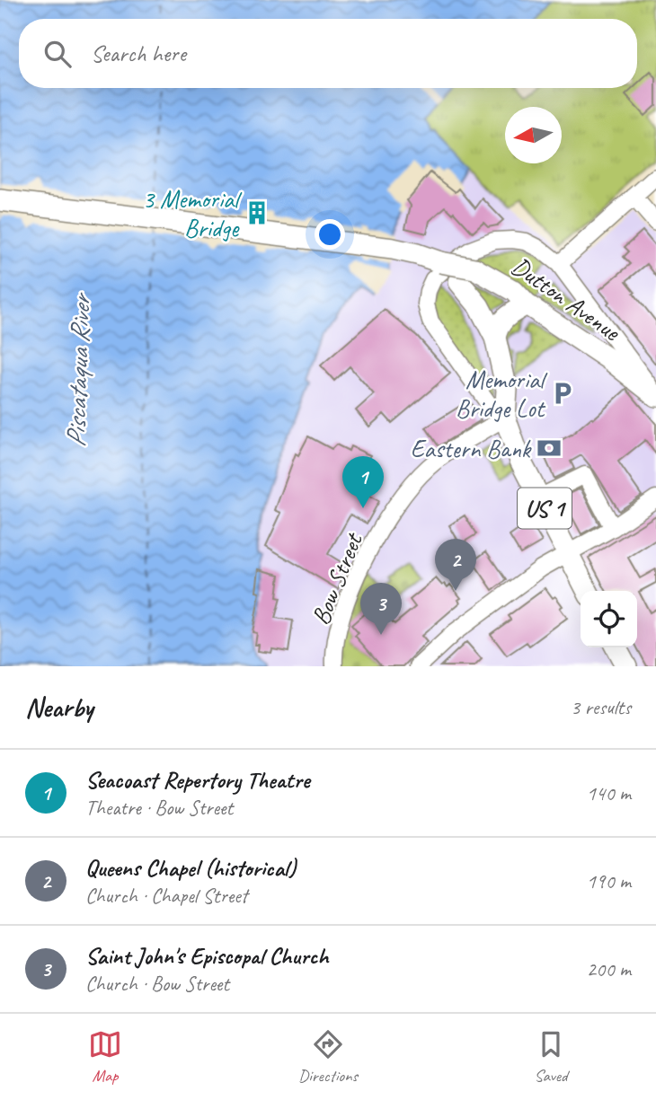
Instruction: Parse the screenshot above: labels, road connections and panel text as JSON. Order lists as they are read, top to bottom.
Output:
{
  "streets": {
    "main road": ["Dutton Avenue", "US 1"],
    "street": ["Bow Street"]
  },
  "crossings": [
    ["Dutton Avenue", "US 1"],
    ["US 1", "Bow Street"]
  ],
  "water": ["Piscataqua River"],
  "places": {
    "building": ["3 Memorial Bridge"],
    "parking": ["Memorial Bridge Lot"],
    "bank": ["Eastern Bank"]
  },
  "north": "left",
  "page": {
    "search": "Search here",
    "pins": ["1", "2", "3"],
    "heading": ["Nearby", "3 results"],
    "list": [
      {
        "mark": "1",
        "name": "Seacoast Repertory Theatre",
        "note": "Theatre · Bow Street",
        "value": "140 m"
      },
      {
        "mark": "2",
        "name": "Queens Chapel (historical)",
        "note": "Church · Chapel Street",
        "value": "190 m"
      },
      {
        "mark": "3",
        "name": "Saint John's Episcopal Church",
        "note": "Church · Bow Street",
        "value": "200 m"
      }
    ],
    "nav": ["Map", "Directions", "Saved"]
  }
}
